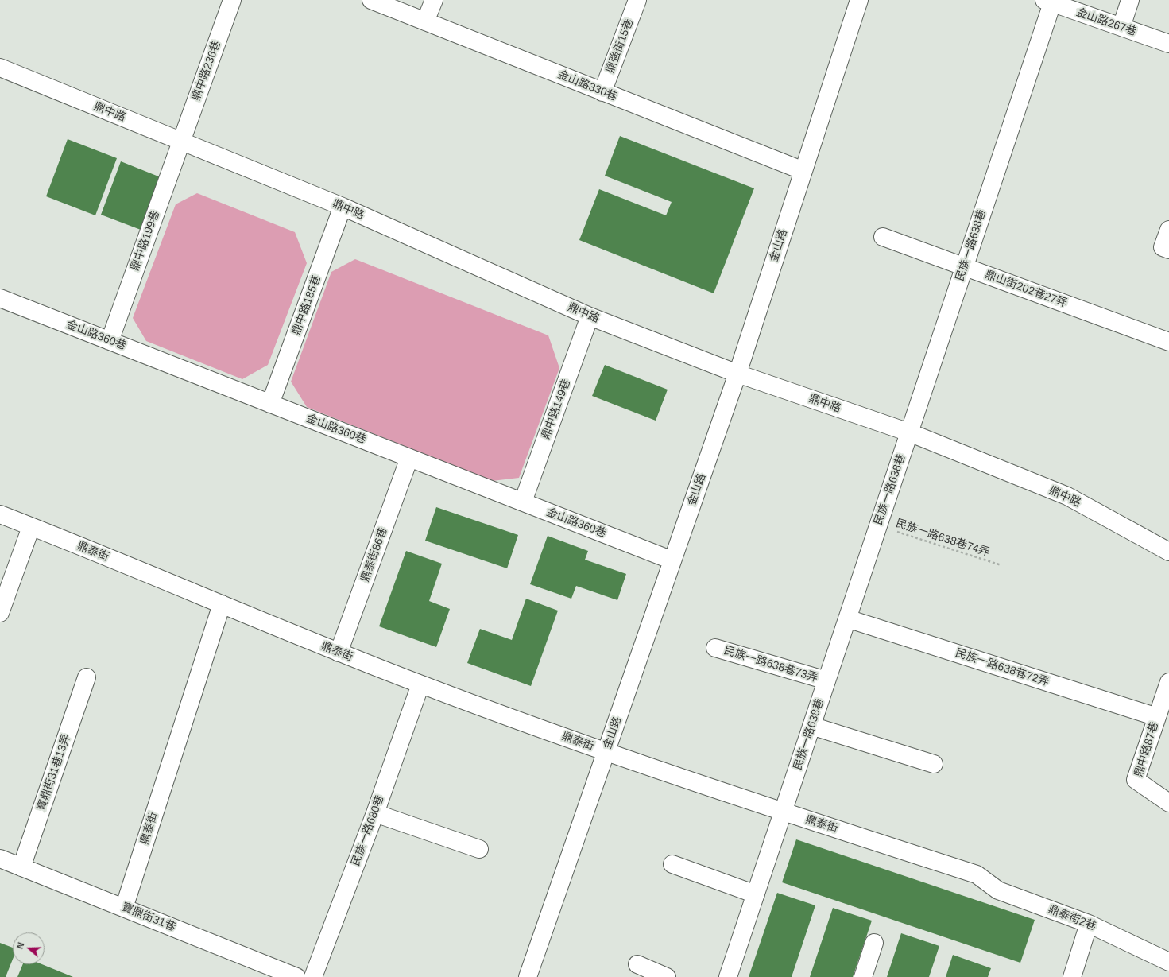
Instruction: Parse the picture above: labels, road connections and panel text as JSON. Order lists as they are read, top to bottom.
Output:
{
  "streets": {
    "street": [
      "金山路267巷",
      "鼎強街15巷",
      "鼎中路236巷",
      "金山路330巷",
      "鼎中路",
      "鼎中路199巷",
      "金山路",
      "民族一路638巷",
      "鼎山街202巷27弄",
      "鼎中路185巷",
      "金山路360巷",
      "鼎中路149巷",
      "鼎泰街",
      "鼎泰街86巷",
      "民族一路638巷73弄",
      "民族一路638巷72弄",
      "鼎中路87巷",
      "寶鼎街31巷13弄",
      "民族一路680巷",
      "寶鼎街31巷",
      "鼎泰街2巷"
    ],
    "path": ["民族一路638巷74弄"]
  },
  "crossings": [
    ["金山路267巷", "民族一路638巷"],
    ["鼎強街15巷", "金山路330巷"],
    ["鼎中路236巷", "鼎中路"],
    ["鼎中路236巷", "鼎中路199巷"],
    ["金山路330巷", "金山路"],
    ["鼎中路", "鼎中路199巷"],
    ["鼎中路", "金山路"],
    ["鼎中路", "民族一路638巷"],
    ["鼎中路", "鼎中路185巷"],
    ["鼎中路", "鼎中路149巷"],
    ["鼎中路199巷", "金山路360巷"],
    ["金山路", "金山路360巷"],
    ["金山路", "鼎泰街"],
    ["民族一路638巷", "鼎山街202巷27弄"],
    ["民族一路638巷", "民族一路638巷74弄"],
    ["民族一路638巷", "鼎泰街"],
    ["民族一路638巷", "民族一路638巷73弄"],
    ["民族一路638巷", "民族一路638巷72弄"],
    ["鼎中路185巷", "金山路360巷"],
    ["金山路360巷", "鼎中路149巷"],
    ["金山路360巷", "鼎泰街86巷"],
    ["鼎泰街", "鼎泰街86巷"],
    ["鼎泰街", "民族一路680巷"],
    ["鼎泰街", "寶鼎街31巷"],
    ["鼎泰街", "鼎泰街2巷"],
    ["民族一路638巷72弄", "鼎中路87巷"],
    ["寶鼎街31巷13弄", "寶鼎街31巷"]
  ],
  "north": "left"
}
